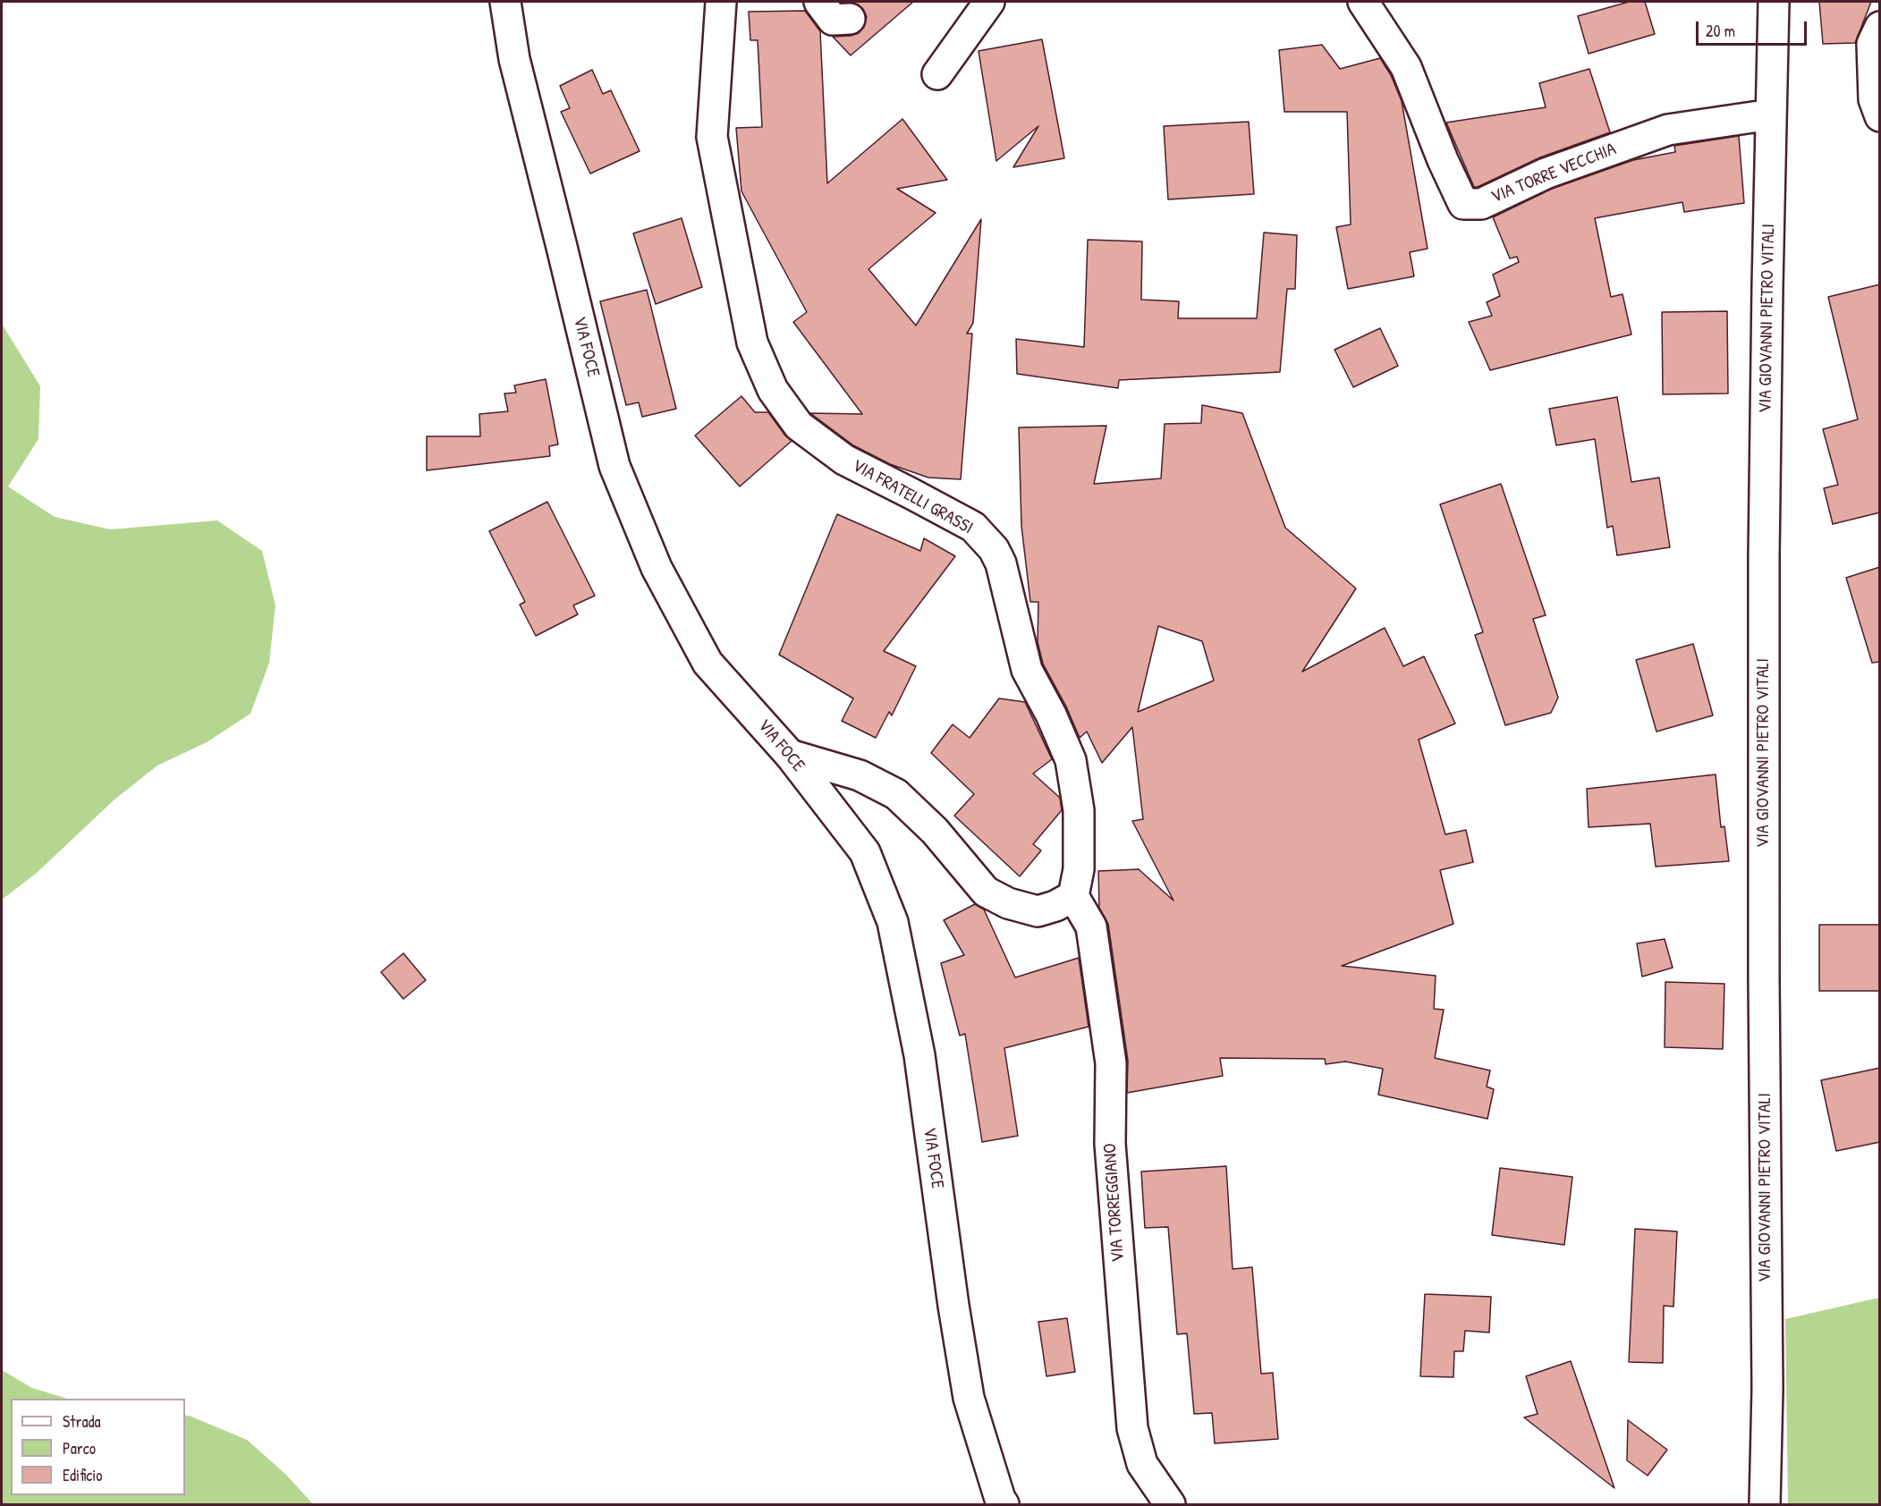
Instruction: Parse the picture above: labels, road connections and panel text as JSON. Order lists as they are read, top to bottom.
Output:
{
  "streets": {
    "street": [
      "VIA TORRE VECCHIA",
      "VIA GIOVANNI PIETRO VITALI",
      "VIA FOCE",
      "VIA FRATELLI GRASSI",
      "VIA TORREGGIANO"
    ]
  },
  "crossings": [
    ["VIA TORRE VECCHIA", "VIA GIOVANNI PIETRO VITALI"],
    ["VIA FRATELLI GRASSI", "VIA TORREGGIANO"]
  ],
  "legend": ["Strada", "Parco", "Edificio"],
  "scale_bar": "20 m"
}
